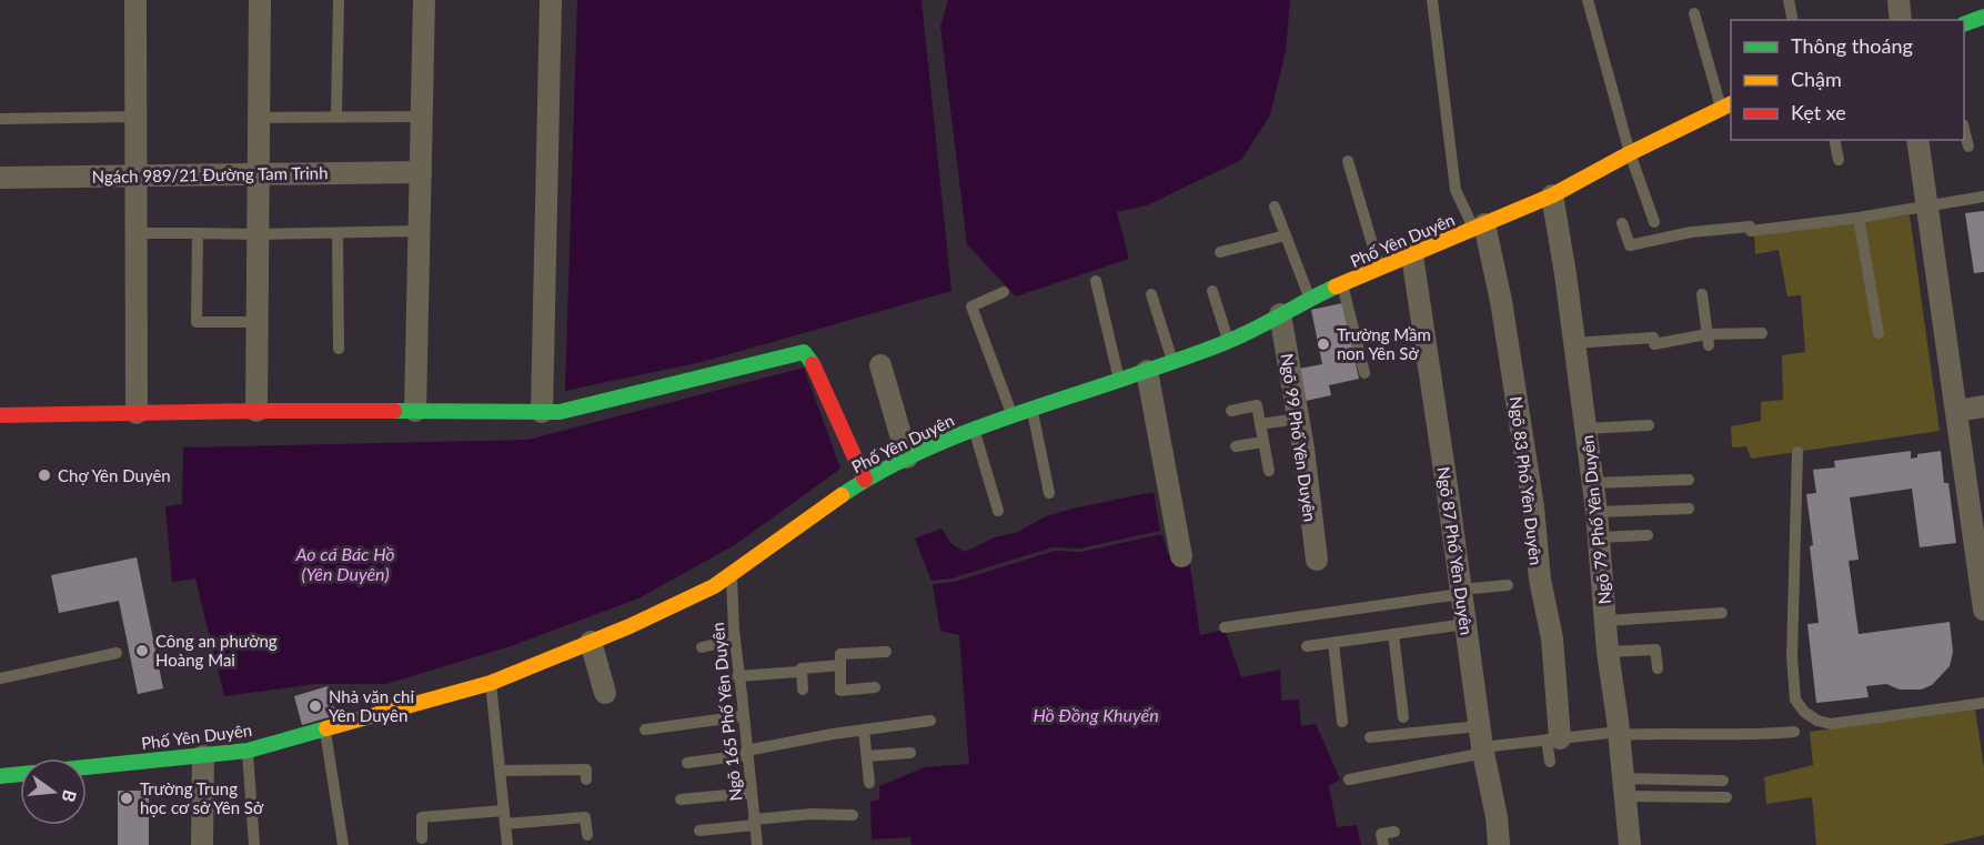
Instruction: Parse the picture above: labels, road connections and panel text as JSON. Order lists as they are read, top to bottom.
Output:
{
  "streets": {
    "street": [
      "Ngách 989/21 Đường Tam Trinh",
      "Phố Yên Duyên",
      "Ngõ 99 Phố Yên Duyên",
      "Ngõ 83 Phố Yên Duyên",
      "Ngõ 79 Phố Yên Duyên",
      "Ngõ 87 Phố Yên Duyên"
    ],
    "lane": ["Ngõ 165 Phố Yên Duyên"]
  },
  "crossings": [
    ["Phố Yên Duyên", "Ngõ 99 Phố Yên Duyên"],
    ["Phố Yên Duyên", "Ngõ 83 Phố Yên Duyên"],
    ["Phố Yên Duyên", "Ngõ 79 Phố Yên Duyên"],
    ["Phố Yên Duyên", "Ngõ 87 Phố Yên Duyên"],
    ["Phố Yên Duyên", "Ngõ 165 Phố Yên Duyên"]
  ],
  "water": ["Ao cá Bác Hồ (Yên Duyên)", "Hồ Đồng Khuyến"],
  "places": [
    "Trường Mầm non Yên Sở",
    "Chợ Yên Duyên",
    "Công an phường Hoàng Mai",
    "Nhà văn chỉ Yên Duyên",
    "Trường Trung học cơ sở Yên Sở"
  ],
  "legend": ["Thông thoáng", "Chậm", "Kẹt xe"],
  "north": "right"
}
